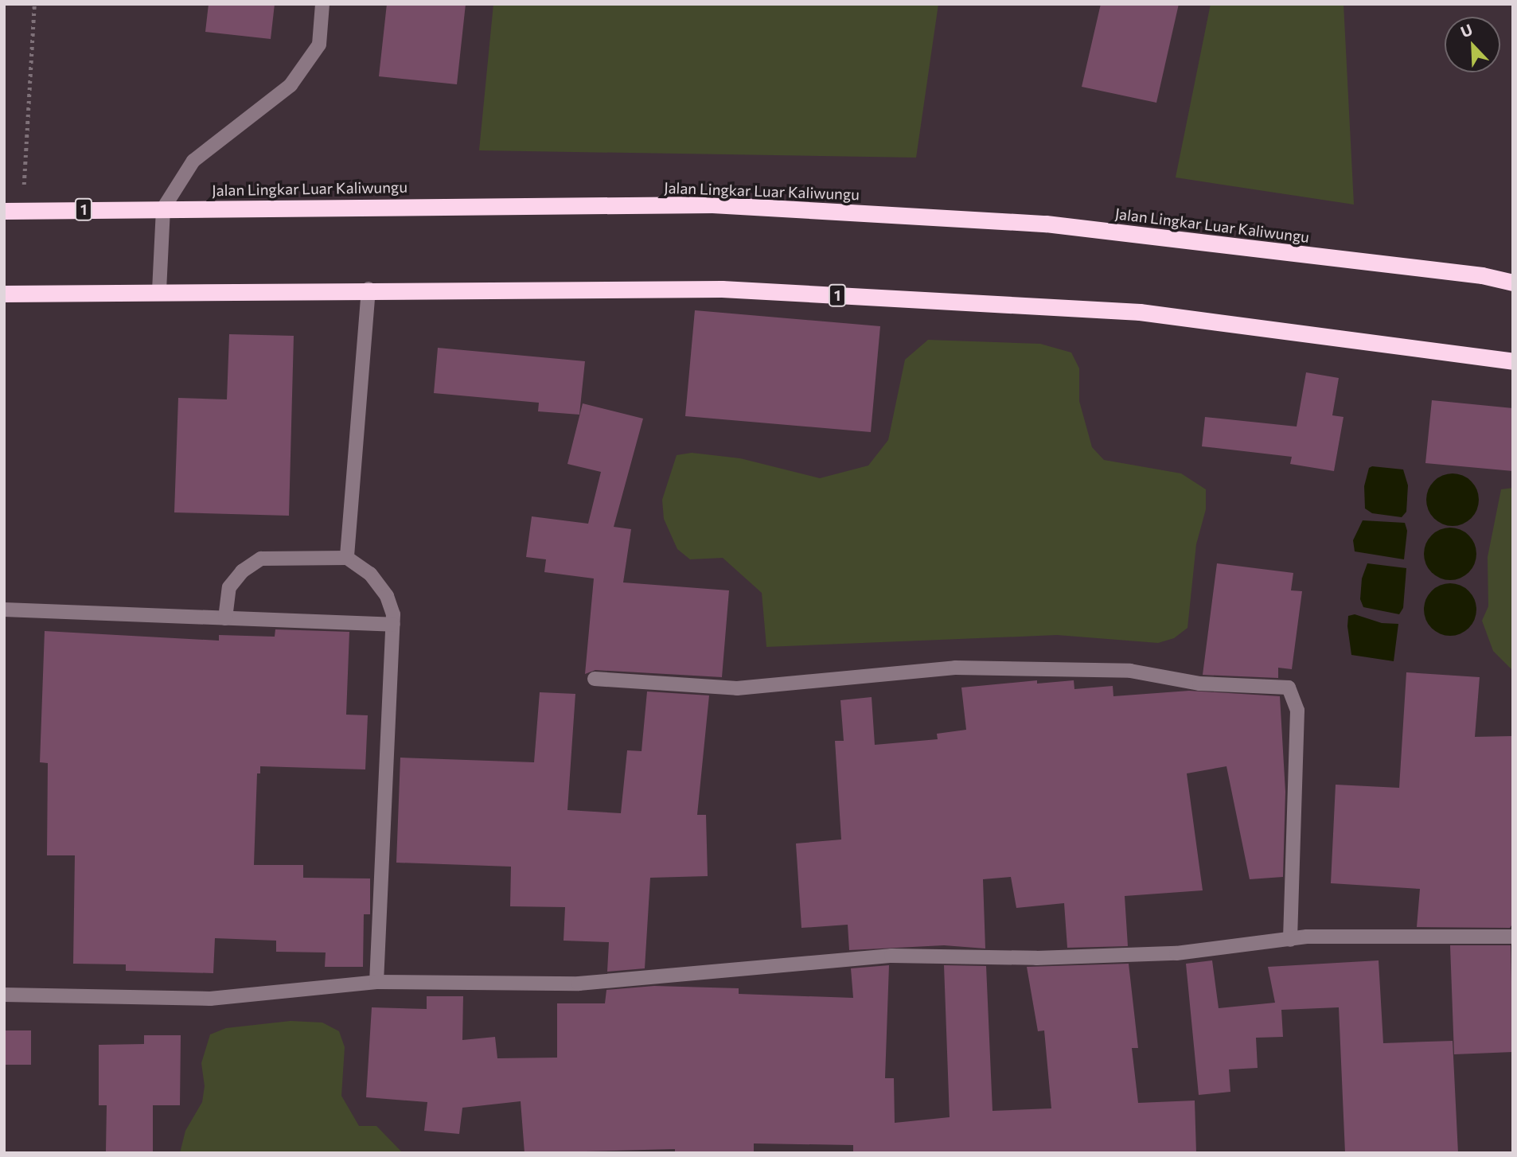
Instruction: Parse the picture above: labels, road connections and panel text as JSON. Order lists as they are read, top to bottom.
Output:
{
  "streets": {
    "highway": ["Jalan Lingkar Luar Kaliwungu", "1"]
  },
  "north": "top left"
}
